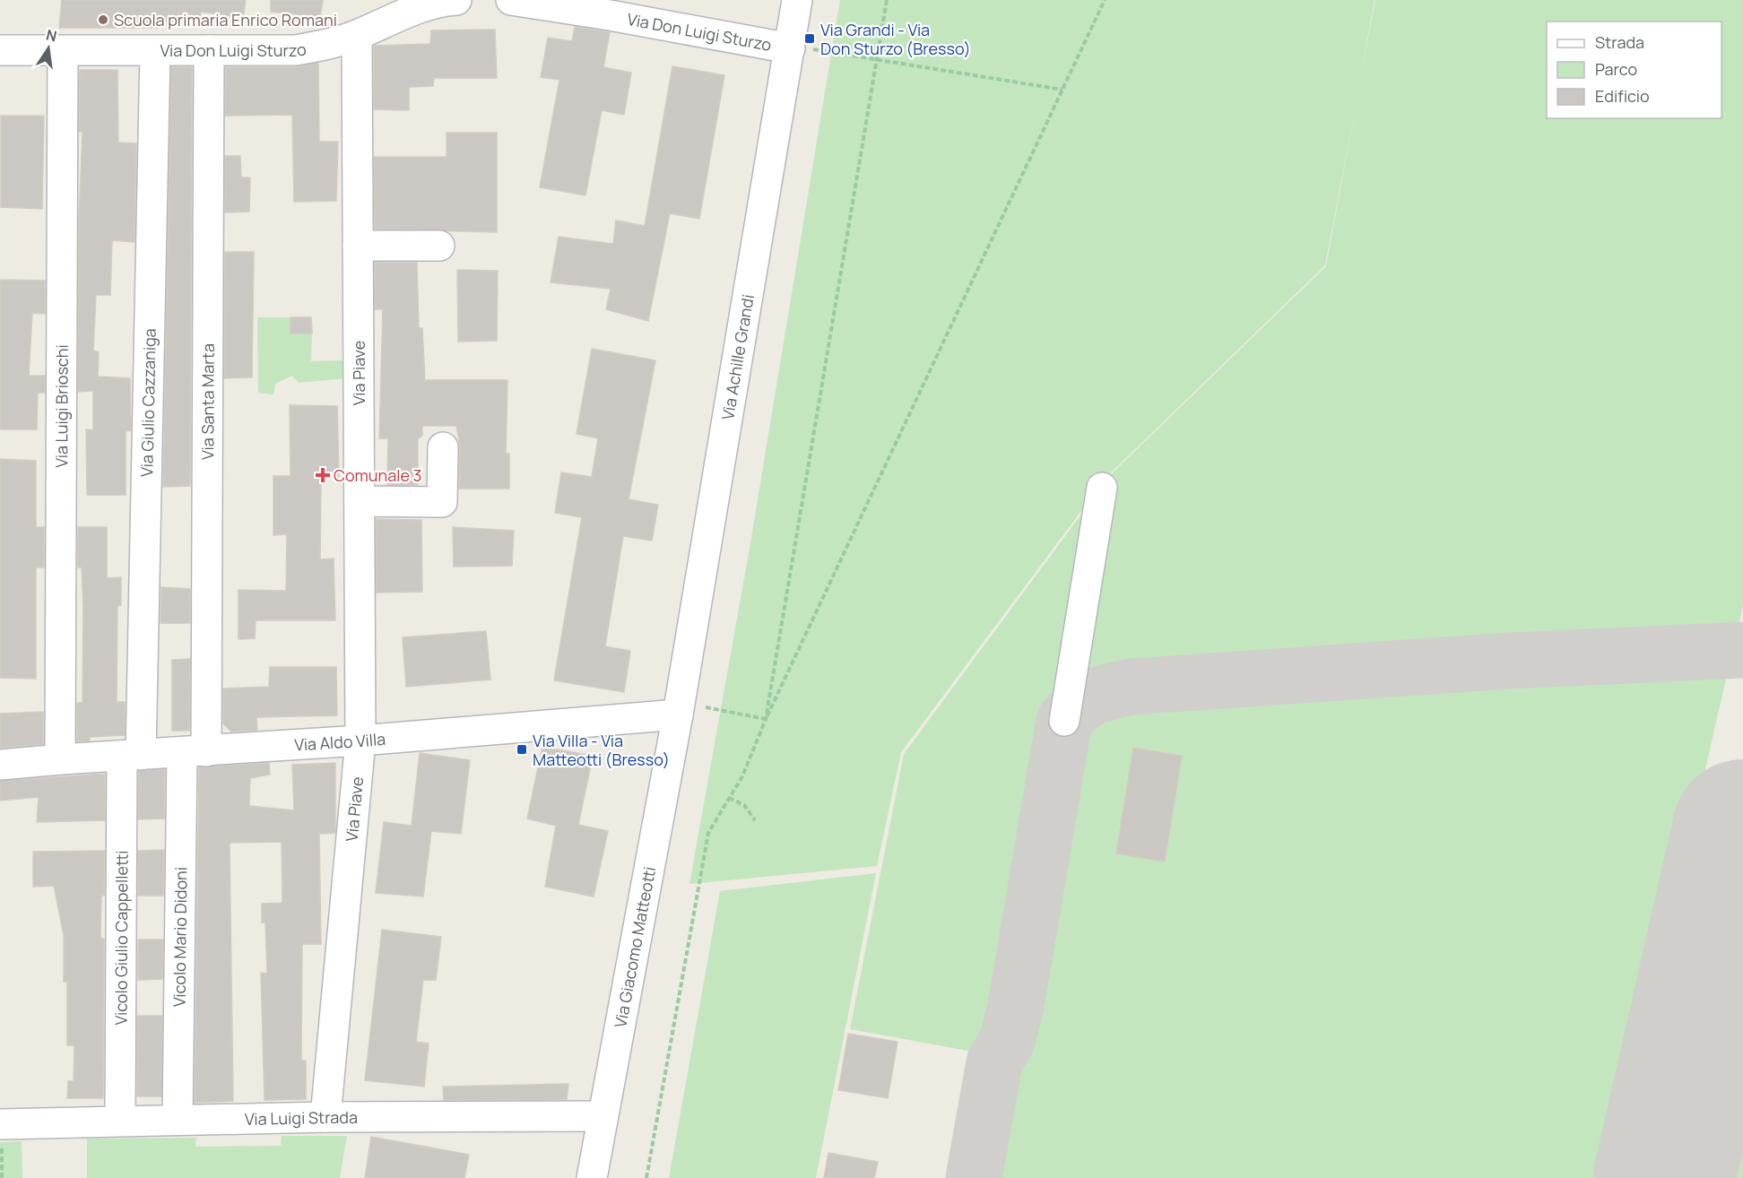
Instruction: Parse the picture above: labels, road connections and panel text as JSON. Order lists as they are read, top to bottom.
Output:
{
  "streets": {
    "street": [
      "Via Don Luigi Sturzo",
      "Via Achille Grandi",
      "Via Piave",
      "Via Santa Marta",
      "Via Giulio Cazzaniga",
      "Via Luigi Brioschi",
      "Via Aldo Villa",
      "Vicolo Mario Didoni",
      "Vicolo Giulio Cappelletti",
      "Via Giacomo Matteotti",
      "Via Luigi Strada"
    ]
  },
  "crossings": [
    ["Via Don Luigi Sturzo", "Via Achille Grandi"],
    ["Via Don Luigi Sturzo", "Via Piave"],
    ["Via Don Luigi Sturzo", "Via Santa Marta"],
    ["Via Don Luigi Sturzo", "Via Giulio Cazzaniga"],
    ["Via Don Luigi Sturzo", "Via Luigi Brioschi"],
    ["Via Achille Grandi", "Via Aldo Villa"],
    ["Via Achille Grandi", "Via Giacomo Matteotti"],
    ["Via Piave", "Via Aldo Villa"],
    ["Via Piave", "Via Luigi Strada"],
    ["Via Santa Marta", "Via Aldo Villa"],
    ["Via Santa Marta", "Vicolo Mario Didoni"],
    ["Via Giulio Cazzaniga", "Via Aldo Villa"],
    ["Via Giulio Cazzaniga", "Vicolo Giulio Cappelletti"],
    ["Via Luigi Brioschi", "Via Aldo Villa"],
    ["Via Aldo Villa", "Vicolo Mario Didoni"],
    ["Via Aldo Villa", "Vicolo Giulio Cappelletti"],
    ["Via Aldo Villa", "Via Giacomo Matteotti"],
    ["Vicolo Mario Didoni", "Via Luigi Strada"],
    ["Vicolo Giulio Cappelletti", "Via Luigi Strada"],
    ["Via Giacomo Matteotti", "Via Luigi Strada"]
  ],
  "places": {
    "other": ["Scuola primaria Enrico Romani"],
    "transit": ["Via Grandi - Via Don Sturzo (Bresso)", "Via Villa - Via Matteotti (Bresso)"],
    "health": ["Comunale 3"]
  },
  "legend": ["Strada", "Parco", "Edificio"],
  "north": "top"
}
